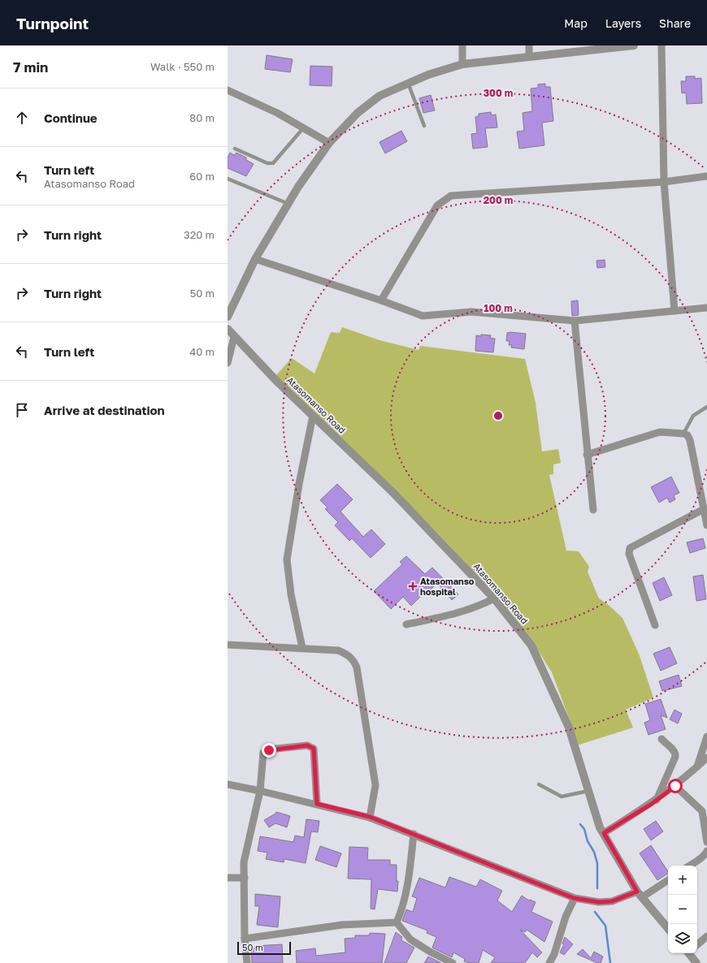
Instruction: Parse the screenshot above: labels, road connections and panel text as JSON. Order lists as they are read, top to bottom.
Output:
{
  "streets": {
    "street": ["Atasomanso Road"]
  },
  "places": {
    "health": ["Atasomanso hospital"]
  },
  "scale_bar": "50 m",
  "page": {
    "header": "Turnpoint",
    "nav": ["Map", "Layers", "Share"],
    "heading": ["7 min", "Walk · 550 m"],
    "list": [
      ["Continue", "80 m"],
      ["Turn left", "Atasomanso Road", "60 m"],
      ["Turn right", "320 m"],
      ["Turn right", "50 m"],
      ["Turn left", "40 m"],
      "Arrive at destination"
    ],
    "map_buttons": ["+", "−"],
    "scale": "50 m"
  },
  "rings": ["300 m", "200 m", "100 m"]
}
